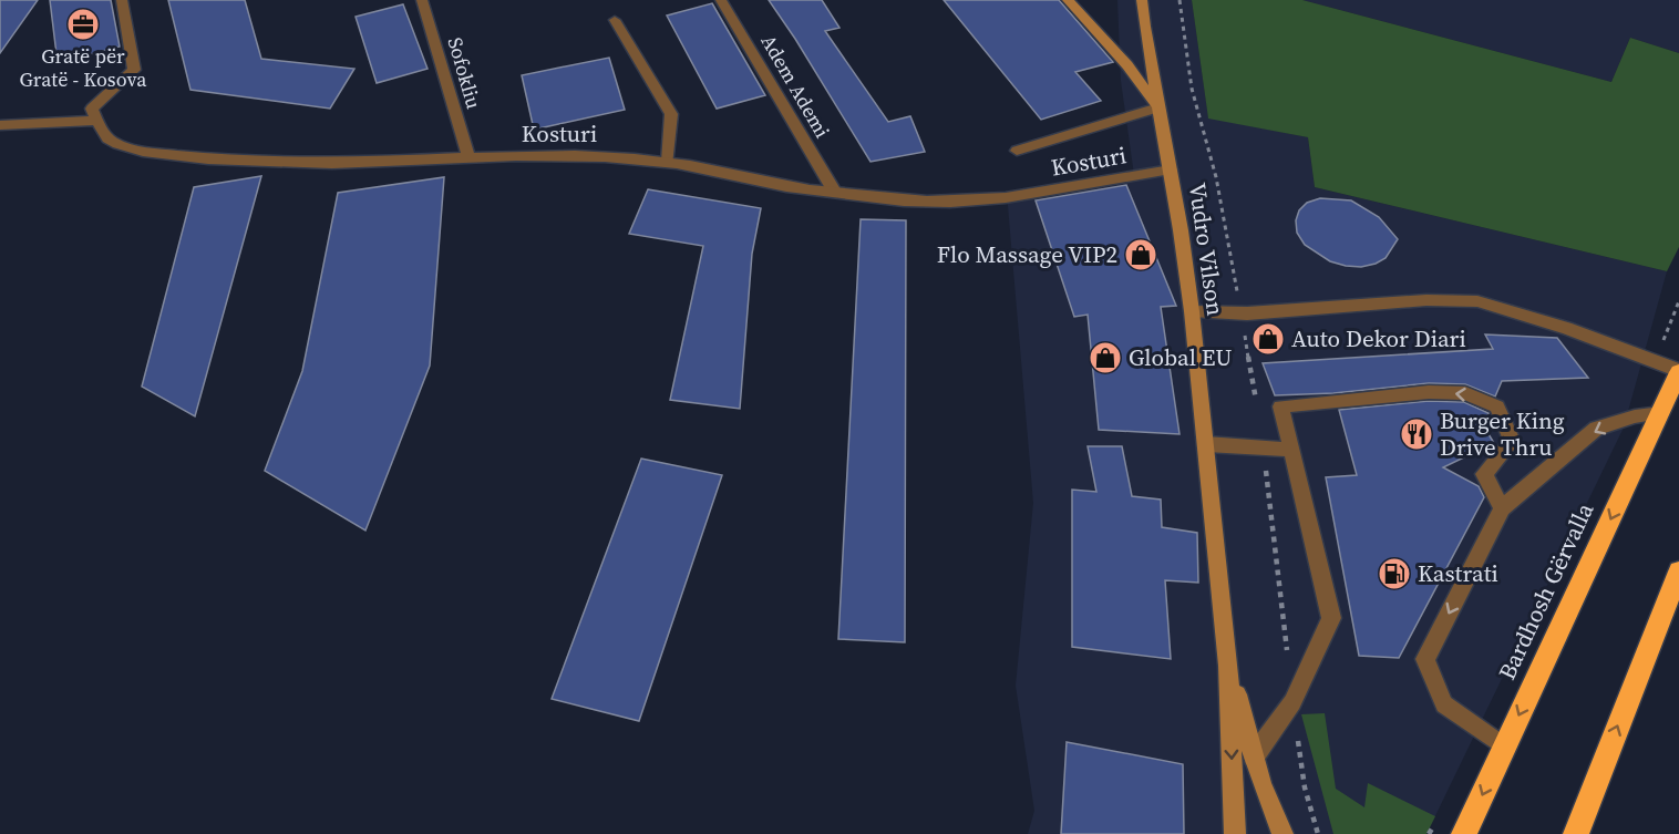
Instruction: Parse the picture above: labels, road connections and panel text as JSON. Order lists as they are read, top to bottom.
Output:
{
  "streets": {
    "highway": ["Bardhosh Gërvalla"],
    "main road": ["Vudro Vilson"],
    "street": ["Sofokliu", "Adem Ademi", "Kosturi"]
  },
  "crossings": [
    ["Sofokliu", "Kosturi"],
    ["Adem Ademi", "Kosturi"],
    ["Kosturi", "Vudro Vilson"]
  ],
  "places": {
    "office": ["Gratë për Gratë - Kosova"],
    "shop": ["Flo Massage VIP2", "Auto Dekor Diari", "Global EU"],
    "restaurant": ["Burger King Drive Thru"],
    "fuel station": ["Kastrati"]
  }
}
